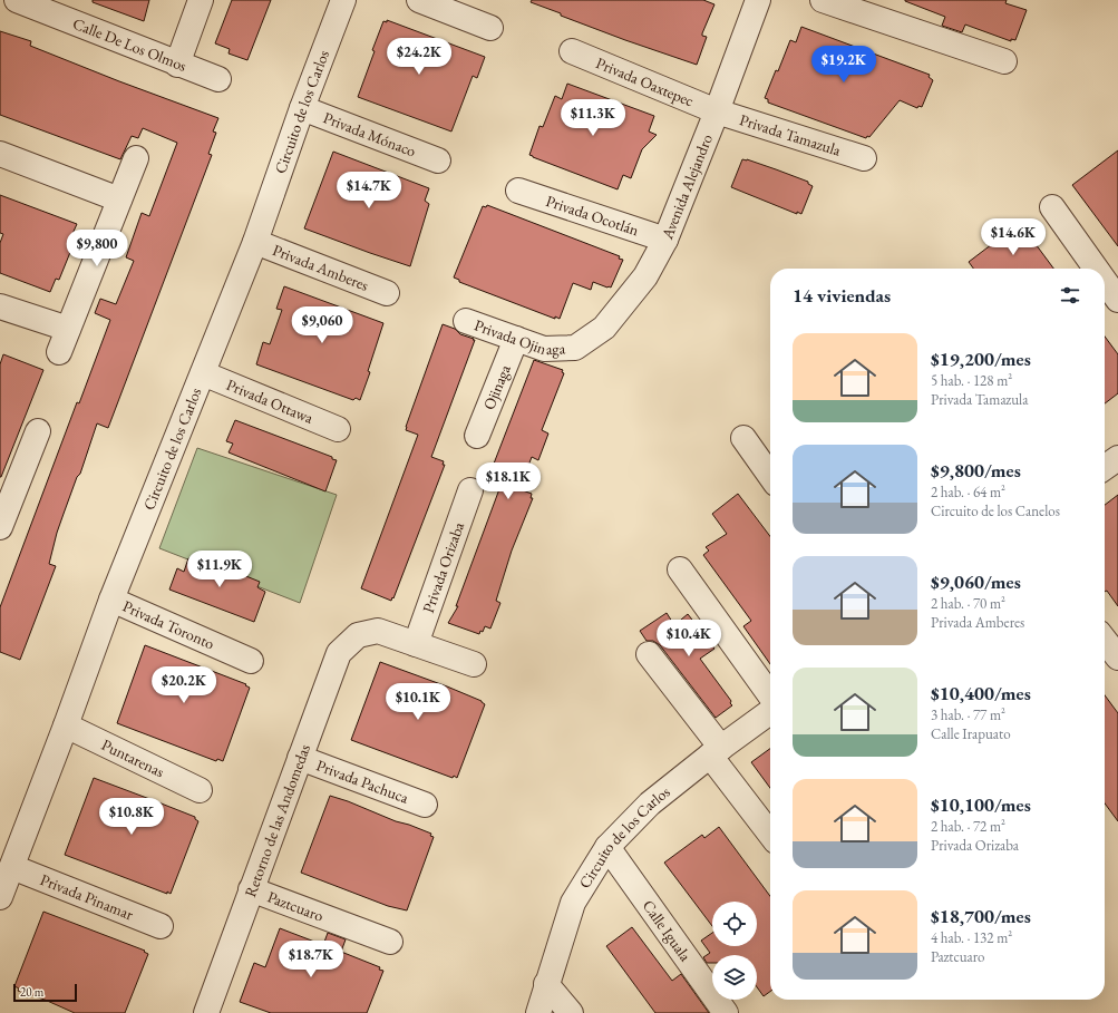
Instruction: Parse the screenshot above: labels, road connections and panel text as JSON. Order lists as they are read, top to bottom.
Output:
{
  "streets": {
    "street": [
      "Calle De Los Olmos",
      "Privada Oaxtepec",
      "Circuito de los Carlos",
      "Privada Mónaco",
      "Privada Tamazula",
      "Avenida Alejandro",
      "Privada Ocotlán",
      "Privada Amberes",
      "Privada Ojinaga",
      "Ojinaga",
      "Privada Ottawa",
      "Privada Orizaba",
      "Privada Toronto",
      "Puntarenas",
      "Privada Pachuca",
      "Retorno de las Andomedas",
      "Privada Pinamar",
      "Paztcuaro",
      "Calle Iguala"
    ]
  },
  "crossings": [
    ["Privada Oaxtepec", "Privada Tamazula"],
    ["Privada Oaxtepec", "Avenida Alejandro"],
    ["Circuito de los Carlos", "Privada Mónaco"],
    ["Circuito de los Carlos", "Privada Amberes"],
    ["Circuito de los Carlos", "Privada Ottawa"],
    ["Circuito de los Carlos", "Privada Toronto"],
    ["Circuito de los Carlos", "Puntarenas"],
    ["Circuito de los Carlos", "Privada Pinamar"],
    ["Circuito de los Carlos", "Calle Iguala"],
    ["Privada Tamazula", "Avenida Alejandro"],
    ["Avenida Alejandro", "Privada Ocotlán"],
    ["Avenida Alejandro", "Privada Ojinaga"],
    ["Privada Ojinaga", "Ojinaga"],
    ["Privada Orizaba", "Retorno de las Andomedas"],
    ["Privada Pachuca", "Retorno de las Andomedas"],
    ["Retorno de las Andomedas", "Paztcuaro"]
  ],
  "scale_bar": "20 m",
  "page": {
    "price": [
      "$24.2K",
      "$19.2K",
      "$11.3K",
      "$14.7K",
      "$14.6K",
      "$9,800",
      "$9,060",
      "$18.1K",
      "$11.9K",
      "$10.4K",
      "$20.2K",
      "$10.1K",
      "$10.8K",
      "$18.7K"
    ],
    "heading": "14 viviendas",
    "list": [
      {
        "name": "$19,200/mes",
        "note": "5 hab. · 128 m² · Privada Tamazula"
      },
      {
        "name": "$9,800/mes",
        "note": "2 hab. · 64 m² · Circuito de los Canelos"
      },
      {
        "name": "$9,060/mes",
        "note": "2 hab. · 70 m² · Privada Amberes"
      },
      {
        "name": "$10,400/mes",
        "note": "3 hab. · 77 m² · Calle Irapuato"
      },
      {
        "name": "$10,100/mes",
        "note": "2 hab. · 72 m² · Privada Orizaba"
      },
      {
        "name": "$18,700/mes",
        "note": "4 hab. · 132 m² · Paztcuaro"
      }
    ],
    "scale": "20 m"
  }
}
